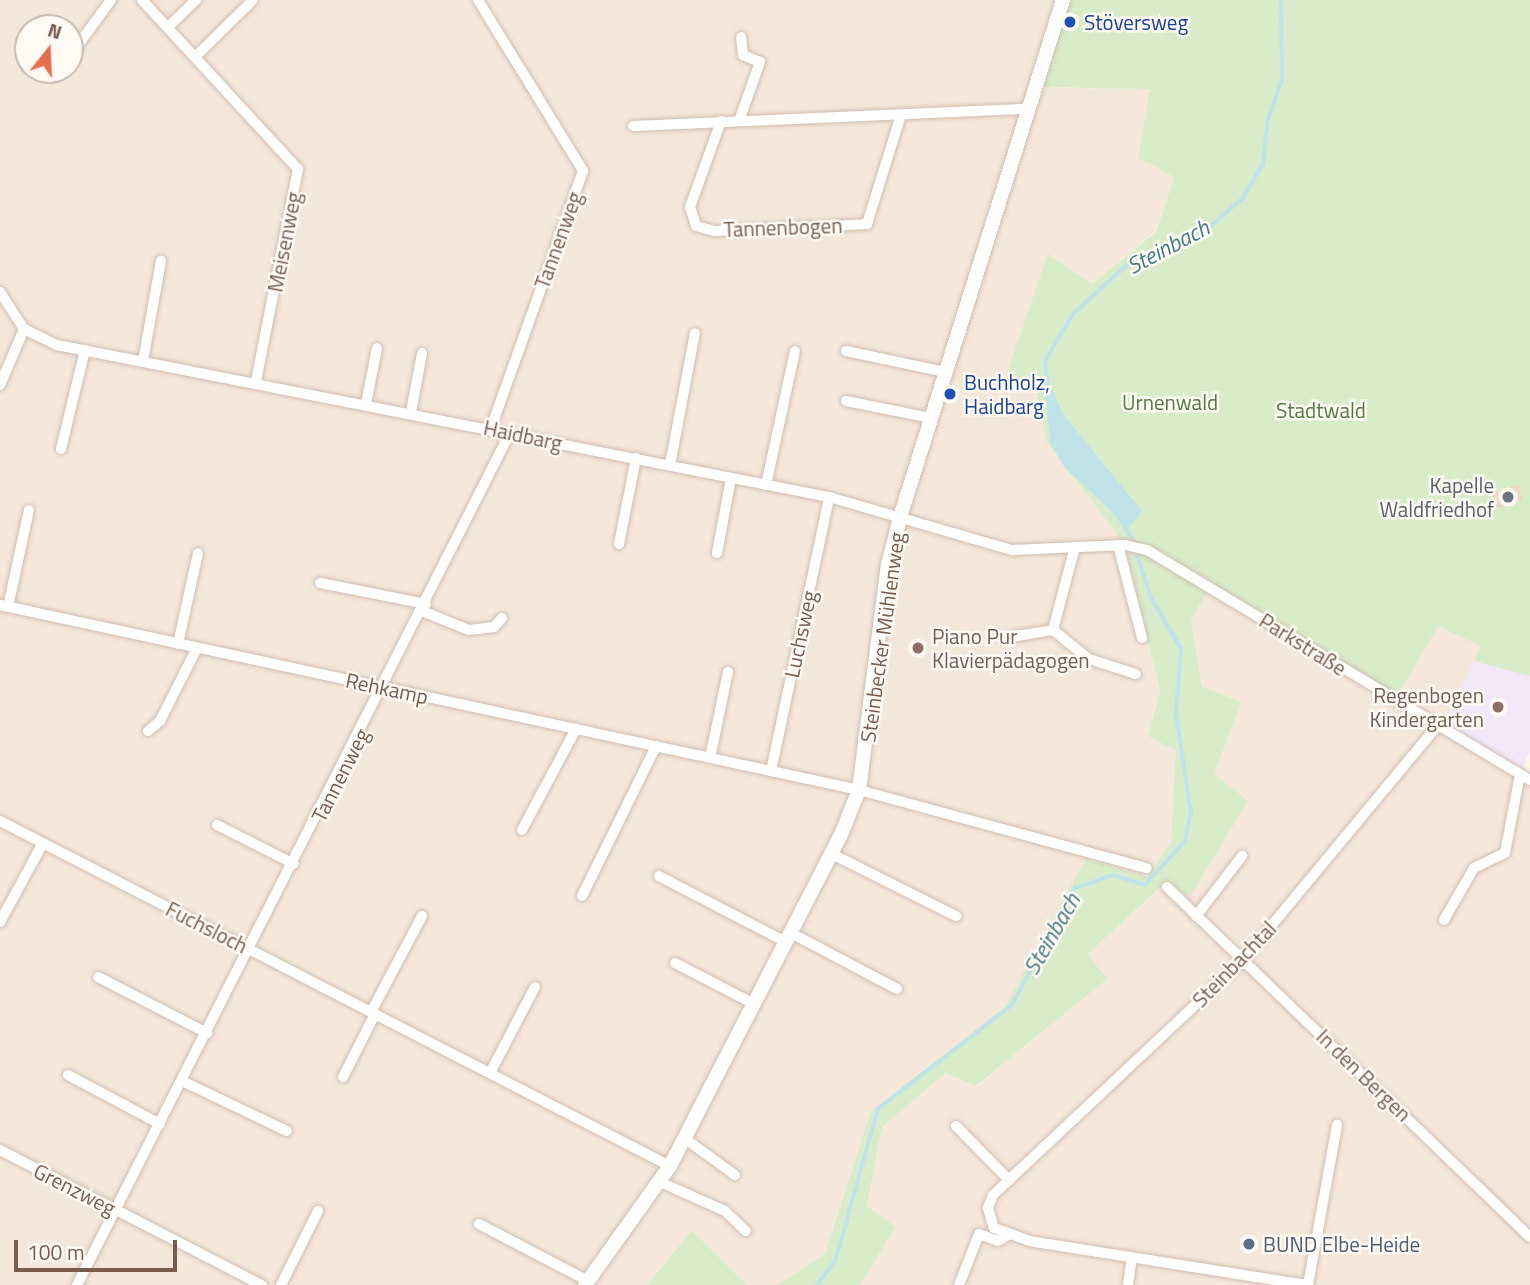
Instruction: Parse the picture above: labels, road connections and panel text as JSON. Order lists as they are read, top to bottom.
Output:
{
  "streets": {
    "street": [
      "Tannenbogen",
      "Tannenweg",
      "Meisenweg",
      "Haidbarg",
      "Luchsweg",
      "Steinbecker Mühlenweg",
      "Parkstraße",
      "Rehkamp",
      "Fuchsloch",
      "Steinbachtal",
      "In den Bergen",
      "Grenzweg"
    ]
  },
  "crossings": [
    ["Tannenweg", "Haidbarg"],
    ["Tannenweg", "Rehkamp"],
    ["Tannenweg", "Fuchsloch"],
    ["Tannenweg", "Grenzweg"],
    ["Meisenweg", "Haidbarg"],
    ["Haidbarg", "Luchsweg"],
    ["Haidbarg", "Steinbecker Mühlenweg"],
    ["Haidbarg", "Parkstraße"],
    ["Luchsweg", "Rehkamp"],
    ["Steinbecker Mühlenweg", "Parkstraße"],
    ["Steinbecker Mühlenweg", "Rehkamp"],
    ["Steinbecker Mühlenweg", "Fuchsloch"],
    ["Parkstraße", "Steinbachtal"],
    ["Steinbachtal", "In den Bergen"]
  ],
  "water": ["Steinbach"],
  "parks": ["Urnenwald", "Stadtwald"],
  "places": [
    "Stöversweg",
    "Buchholz, Haidbarg",
    "Kapelle Waldfriedhof",
    "Piano Pur Klavierpädagogen",
    "Regenbogen Kindergarten",
    "BUND Elbe-Heide"
  ],
  "scale_bar": "100 m",
  "north": "top"
}
